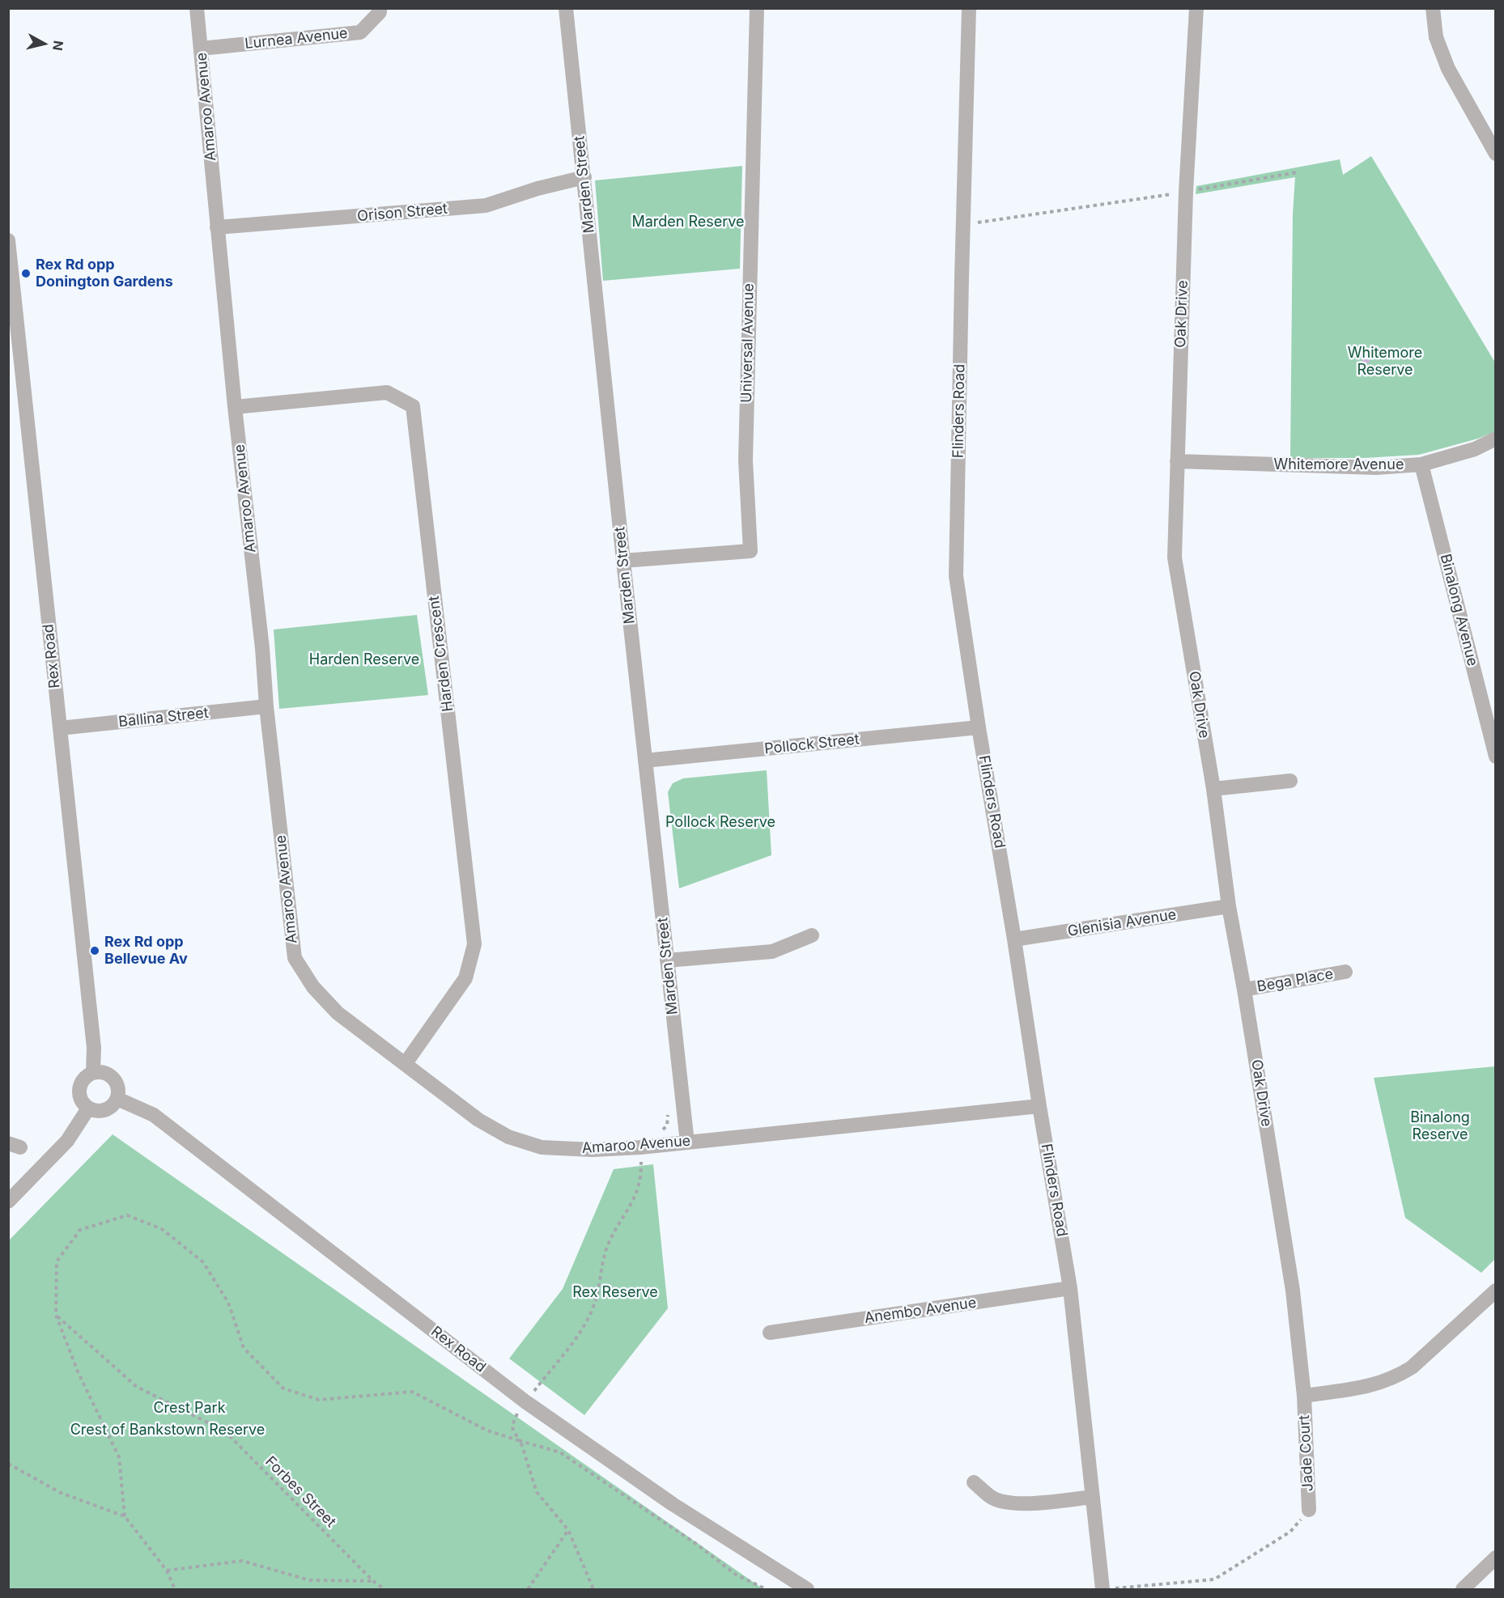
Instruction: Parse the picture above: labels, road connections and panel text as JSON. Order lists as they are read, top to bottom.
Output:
{
  "streets": {
    "street": [
      "Lurnea Avenue",
      "Amaroo Avenue",
      "Marden Street",
      "Orison Street",
      "Oak Drive",
      "Universal Avenue",
      "Flinders Road",
      "Whitemore Avenue",
      "Binalong Avenue",
      "Harden Crescent",
      "Rex Road",
      "Ballina Street",
      "Pollock Street",
      "Glenisia Avenue",
      "Bega Place",
      "Anembo Avenue",
      "Jade Court"
    ],
    "path": ["Forbes Street"]
  },
  "crossings": [
    ["Lurnea Avenue", "Amaroo Avenue"],
    ["Amaroo Avenue", "Marden Street"],
    ["Amaroo Avenue", "Orison Street"],
    ["Amaroo Avenue", "Flinders Road"],
    ["Amaroo Avenue", "Harden Crescent"],
    ["Amaroo Avenue", "Ballina Street"],
    ["Marden Street", "Orison Street"],
    ["Marden Street", "Universal Avenue"],
    ["Marden Street", "Pollock Street"],
    ["Oak Drive", "Whitemore Avenue"],
    ["Oak Drive", "Glenisia Avenue"],
    ["Oak Drive", "Bega Place"],
    ["Oak Drive", "Jade Court"],
    ["Flinders Road", "Pollock Street"],
    ["Flinders Road", "Glenisia Avenue"],
    ["Flinders Road", "Anembo Avenue"],
    ["Whitemore Avenue", "Binalong Avenue"],
    ["Rex Road", "Ballina Street"]
  ],
  "parks": [
    "Marden Reserve",
    "Whitemore Reserve",
    "Harden Reserve",
    "Pollock Reserve",
    "Binalong Reserve",
    "Rex Reserve",
    "Crest Park",
    "Crest of Bankstown Reserve"
  ],
  "places": ["Rex Rd opp Donington Gardens", "Rex Rd opp Bellevue Av"],
  "north": "right"
}
